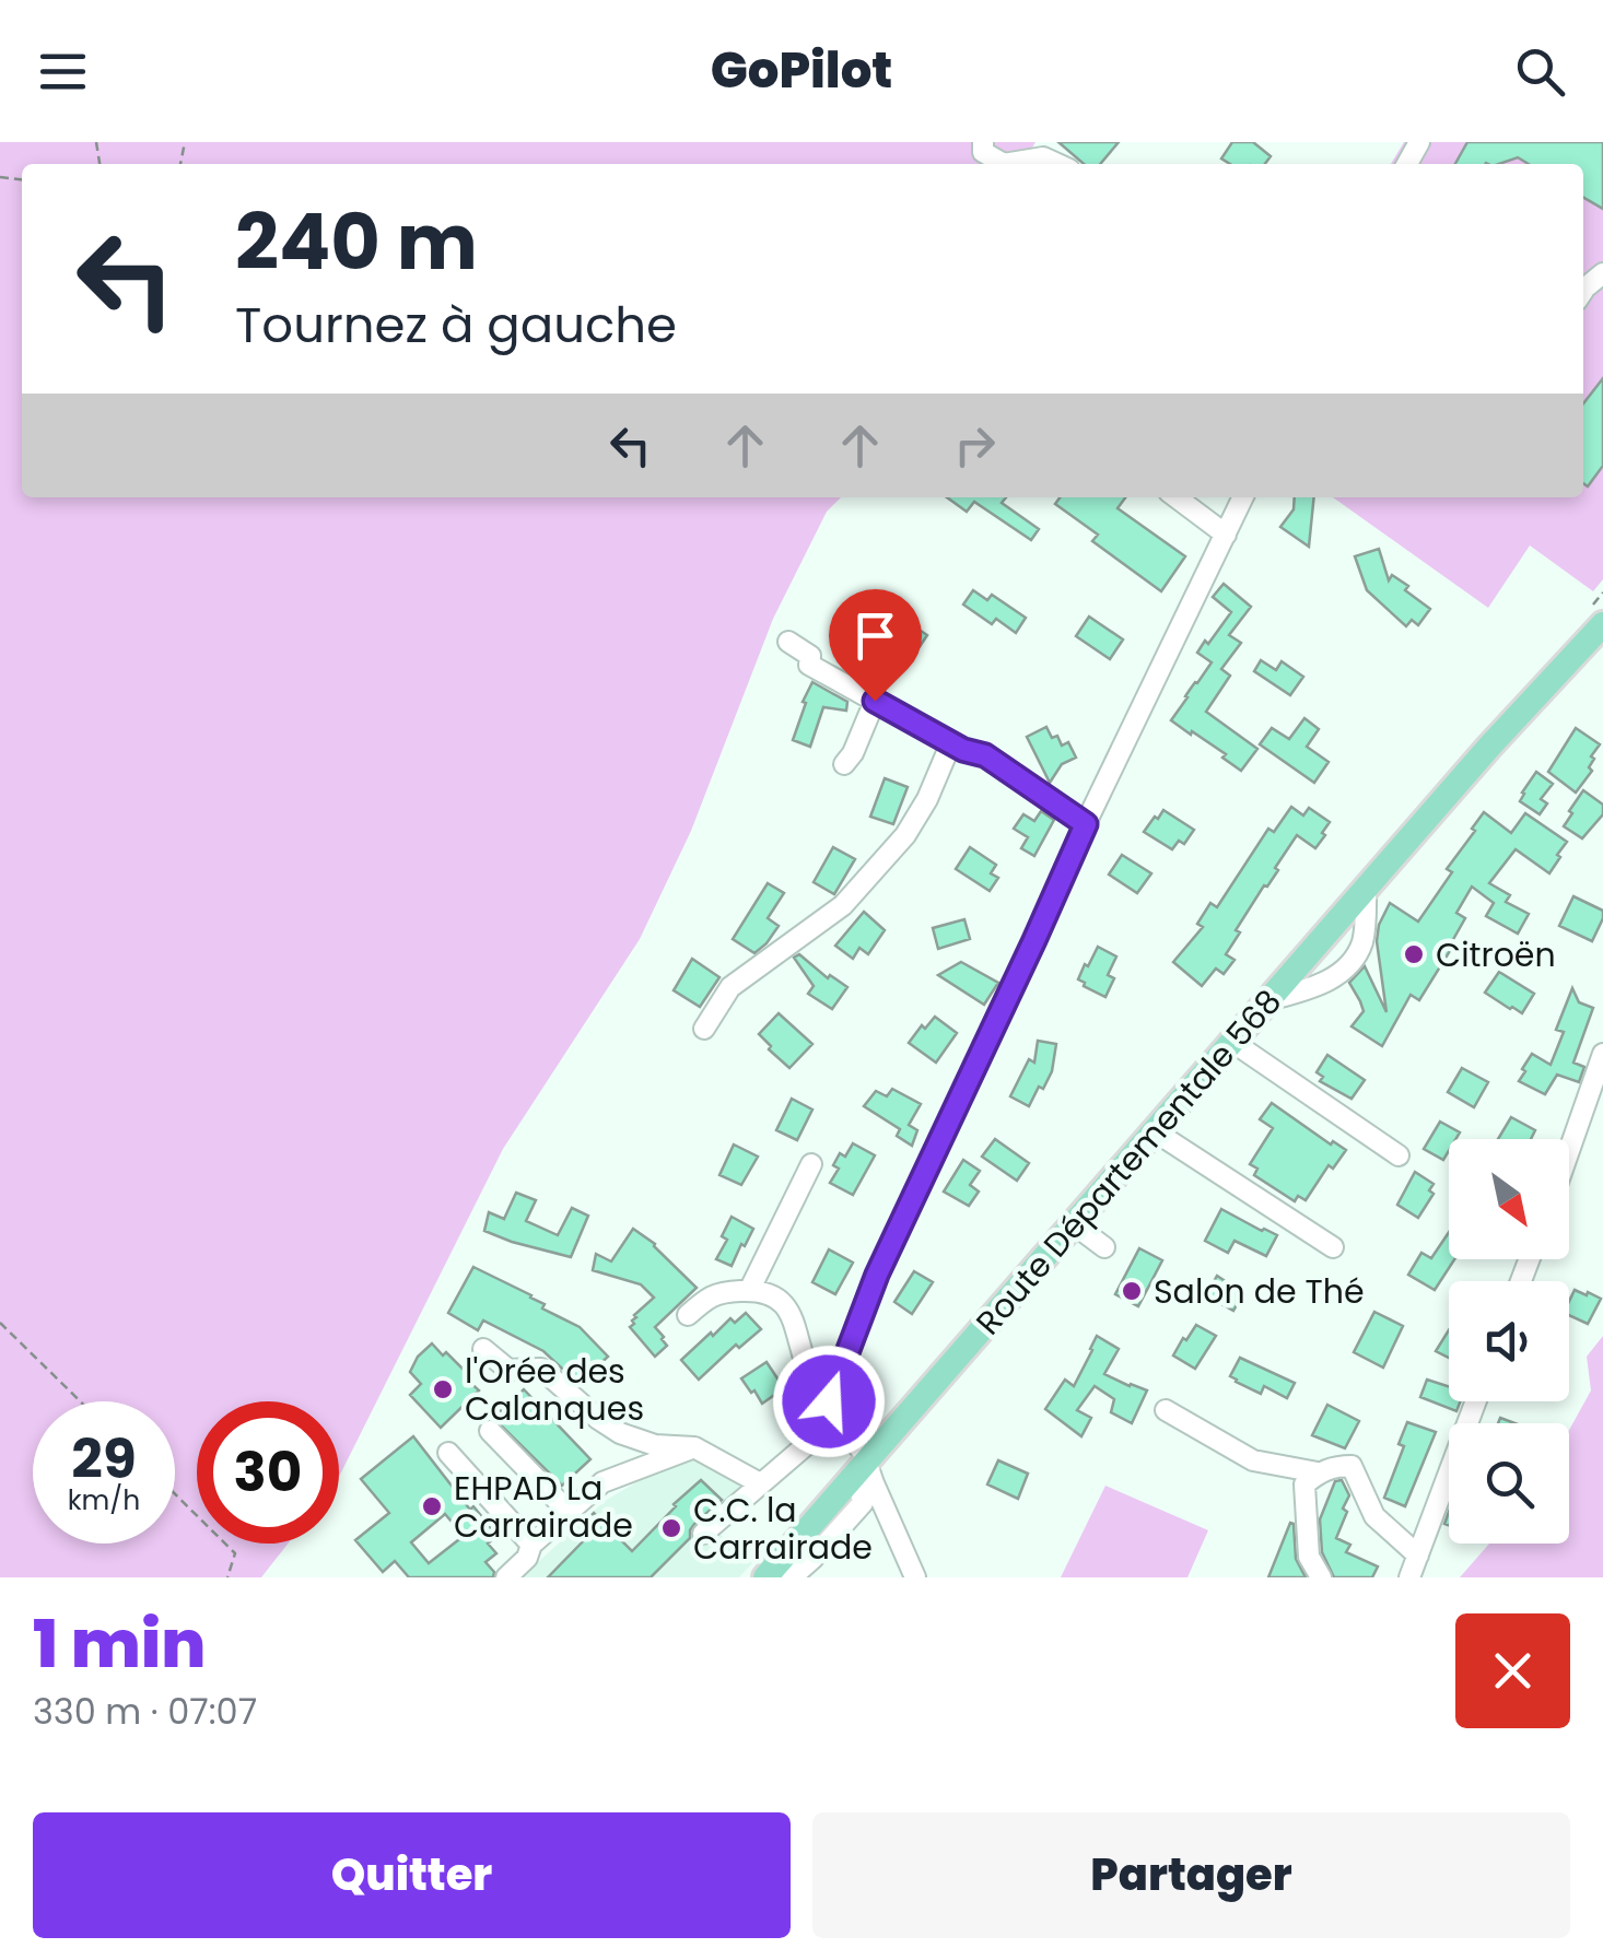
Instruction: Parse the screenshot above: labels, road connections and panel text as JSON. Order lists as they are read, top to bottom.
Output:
{
  "streets": {
    "main road": ["Route Départementale 568"]
  },
  "places": [
    "Citroën",
    "Salon de Thé",
    "l'Orée des Calanques",
    "EHPAD La Carrairade",
    "C.C. la Carrairade"
  ],
  "north": "bottom right",
  "page": {
    "header": "GoPilot",
    "turn": ["240 m", "Tournez à gauche"],
    "speed": "29 km/h",
    "limit": "30",
    "heading": ["1 min", "330 m · 07:07"],
    "buttons": ["Quitter", "Partager"]
  }
}
